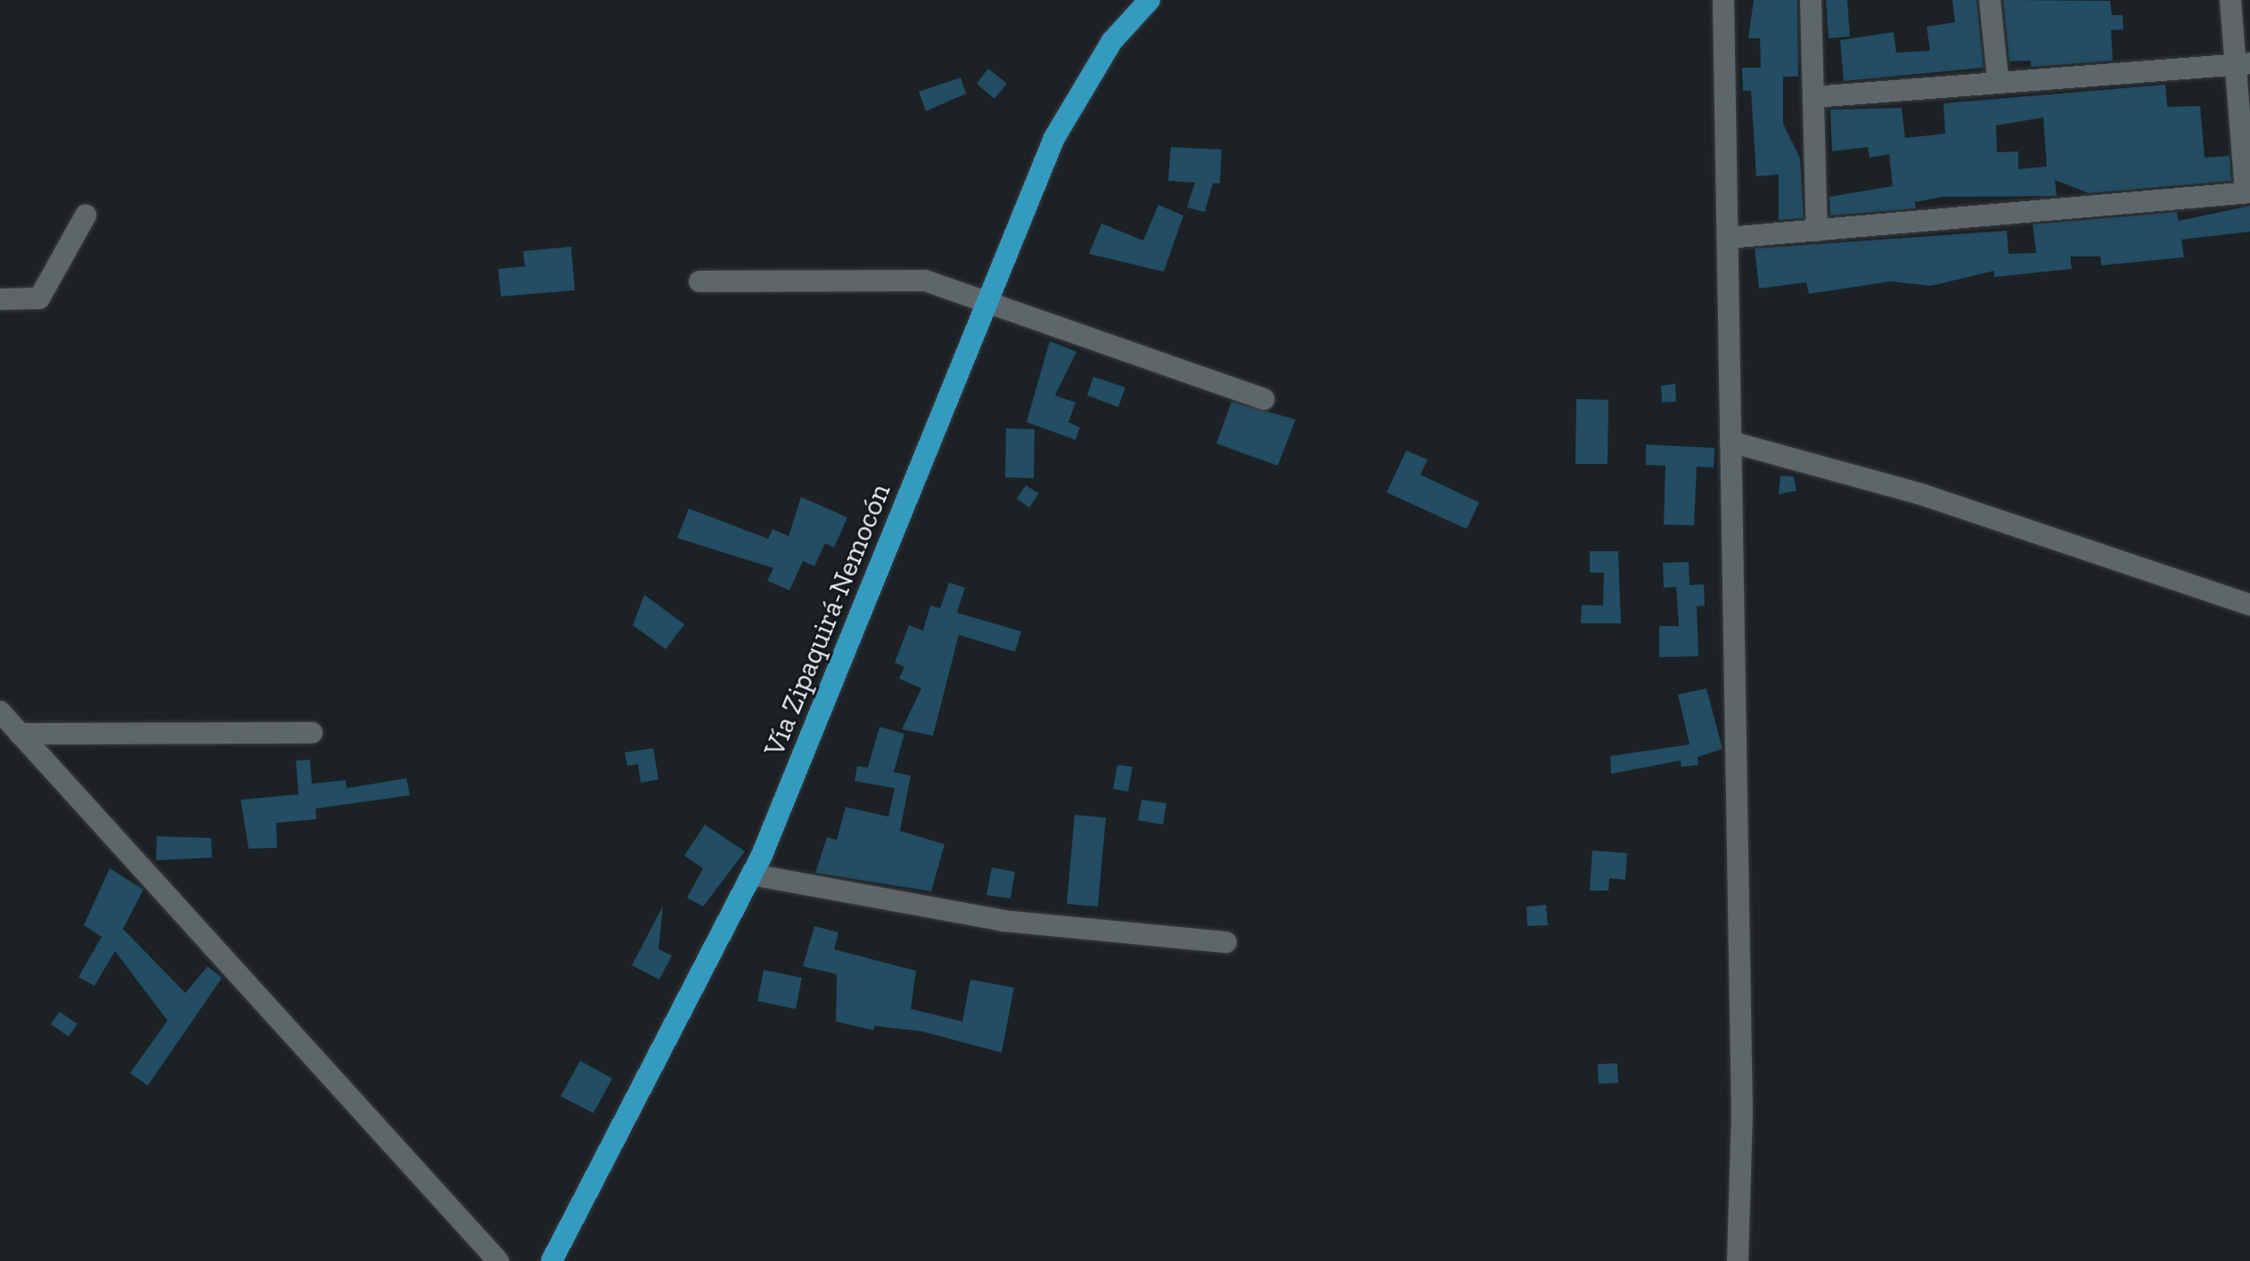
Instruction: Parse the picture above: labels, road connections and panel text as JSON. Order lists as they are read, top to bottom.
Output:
{
  "streets": {
    "main road": ["Vía Zipaquirá-Nemocón"]
  }
}
